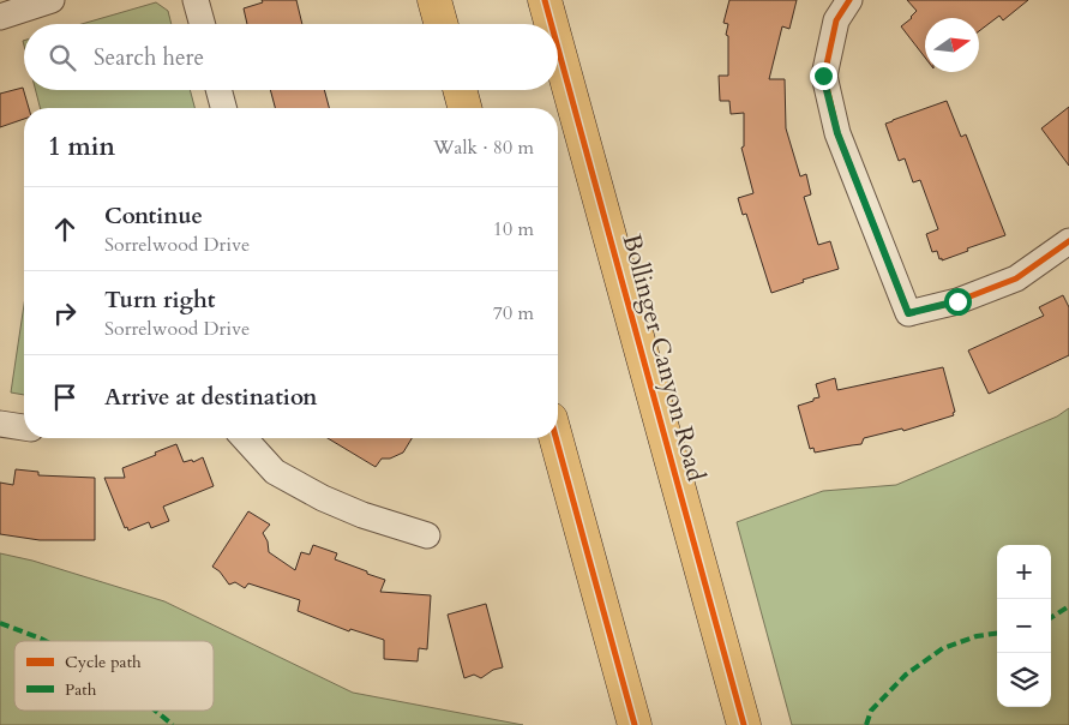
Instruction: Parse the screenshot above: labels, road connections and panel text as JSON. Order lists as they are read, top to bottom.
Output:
{
  "streets": {
    "main road": ["Bollinger Canyon Road"]
  },
  "legend": ["Cycle path", "Path"],
  "north": "right",
  "page": {
    "search": "Search here",
    "heading": ["1 min", "Walk · 80 m"],
    "list": [
      ["Continue", "Sorrelwood Drive", "10 m"],
      ["Turn right", "Sorrelwood Drive", "70 m"],
      "Arrive at destination"
    ],
    "map_buttons": ["+", "−"]
  }
}
